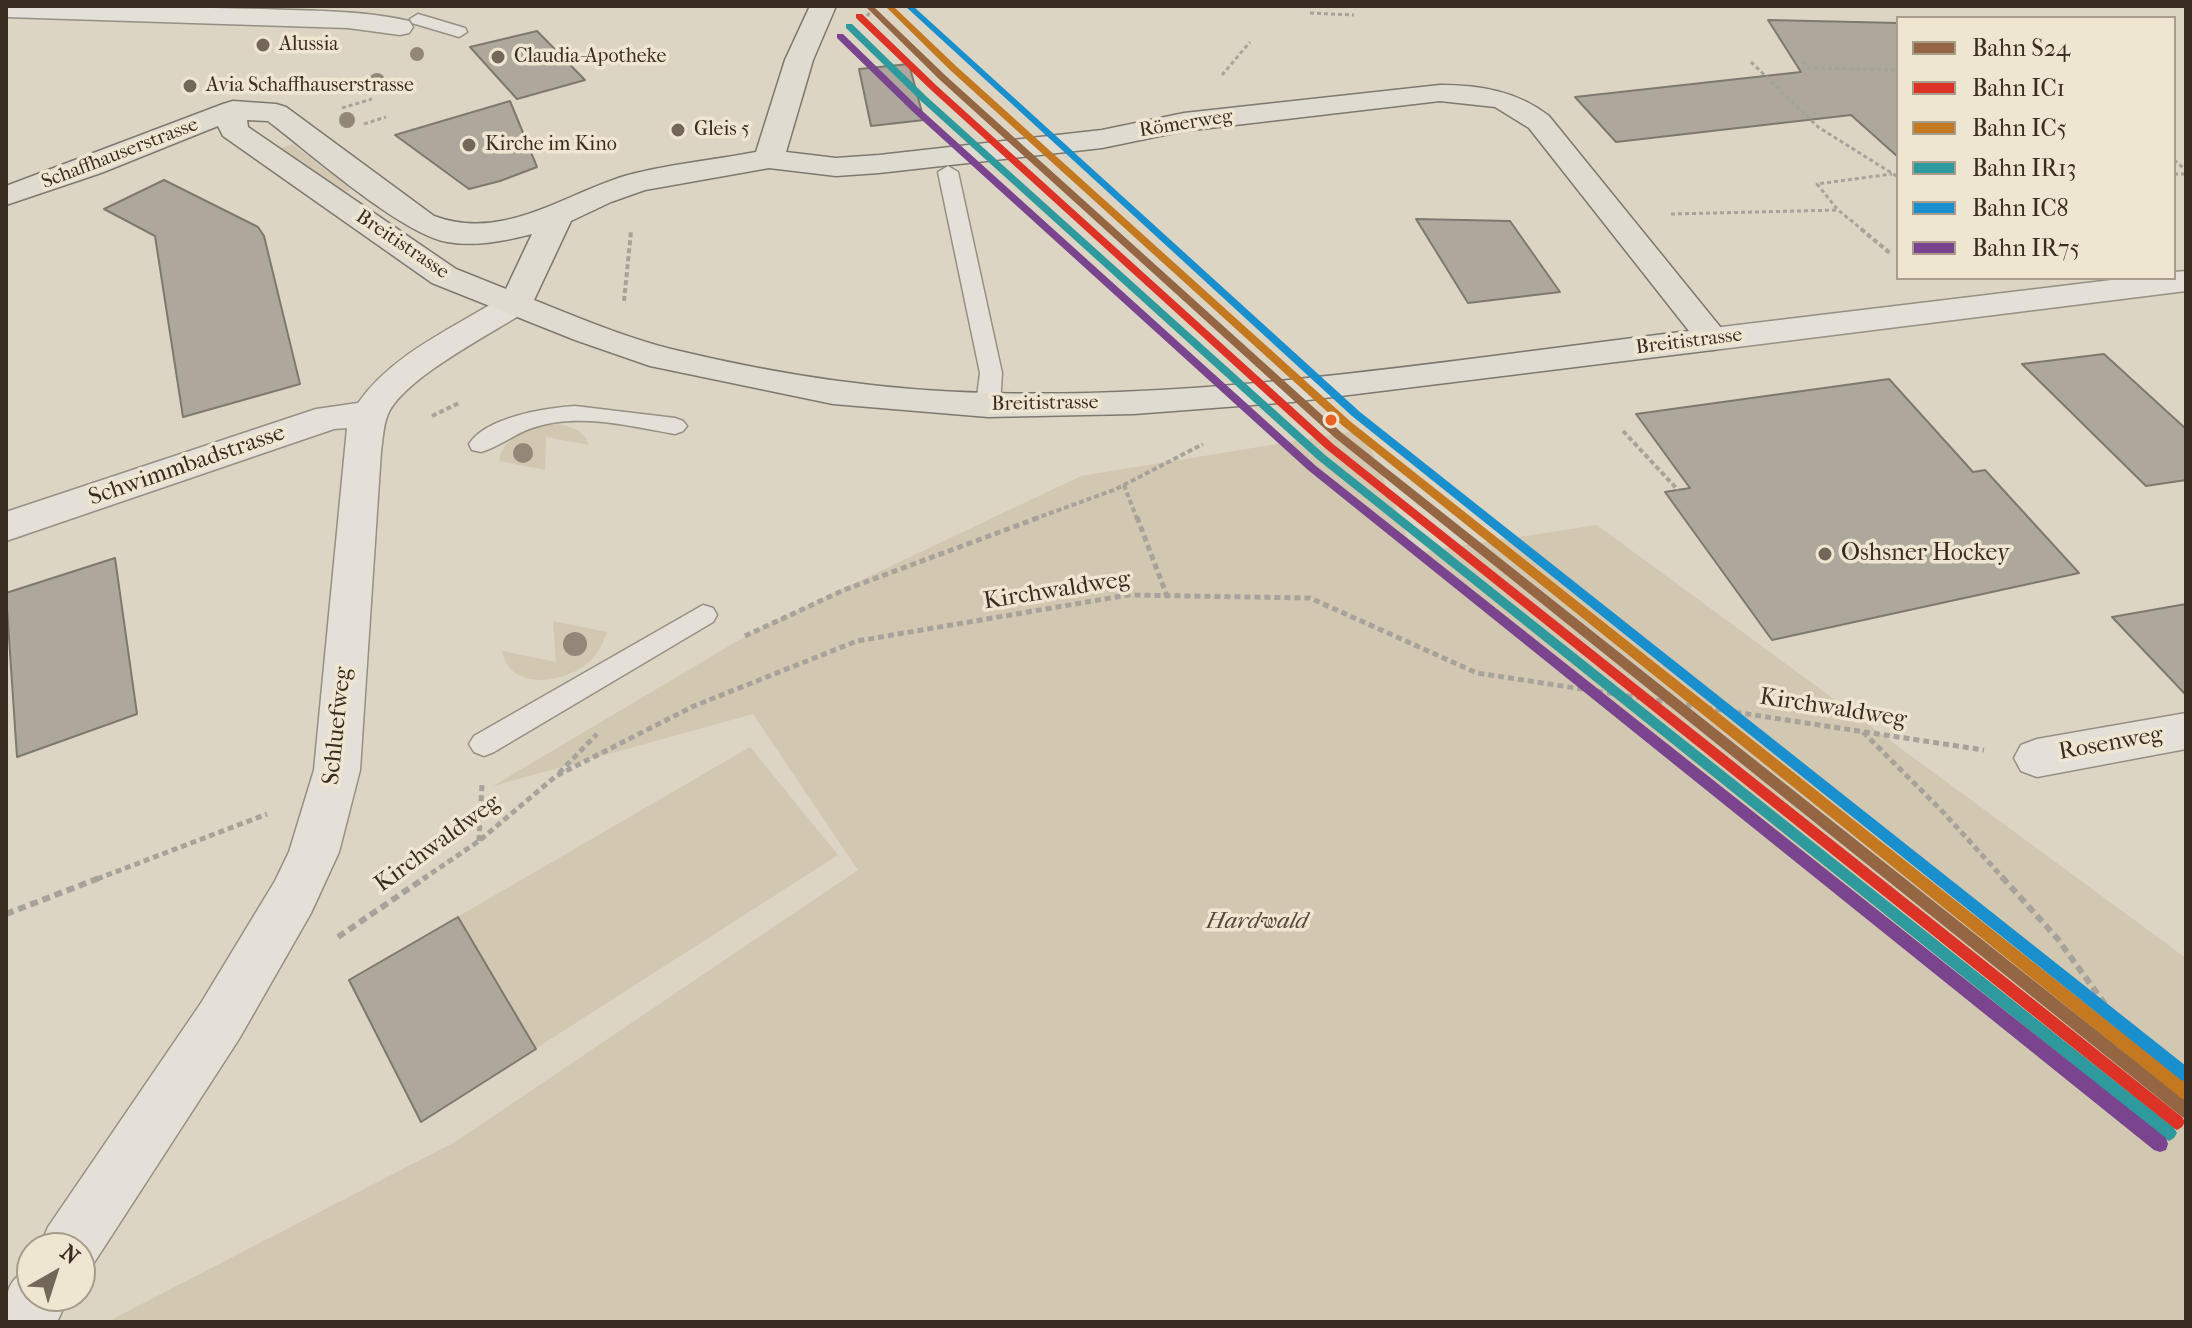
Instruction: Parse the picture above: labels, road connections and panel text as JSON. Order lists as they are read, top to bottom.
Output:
{
  "streets": {
    "main road": ["Römerweg", "Schaffhauserstrasse", "Breitistrasse"],
    "street": ["Schwimmbadstrasse", "Schluefweg", "Rosenweg"],
    "path": ["Kirchwaldweg"]
  },
  "crossings": [
    ["Römerweg", "Breitistrasse"],
    ["Schaffhauserstrasse", "Breitistrasse"],
    ["Breitistrasse", "Schluefweg"],
    ["Schwimmbadstrasse", "Schluefweg"],
    ["Kirchwaldweg", "Rosenweg"]
  ],
  "parks": ["Hardwald"],
  "places": [
    "Alussia",
    "Claudia-Apotheke",
    "Avia Schaffhauserstrasse",
    "Gleis 5",
    "Kirche im Kino",
    "Oshsner Hockey"
  ],
  "lines": [
    "rail line S24",
    "rail line IC5",
    "rail line IC8",
    "rail line IC1",
    "rail line IR13",
    "rail line IR75"
  ],
  "legend": [
    "Bahn S24",
    "Bahn IC1",
    "Bahn IC5",
    "Bahn IR13",
    "Bahn IC8",
    "Bahn IR75"
  ],
  "north": "top right"
}
